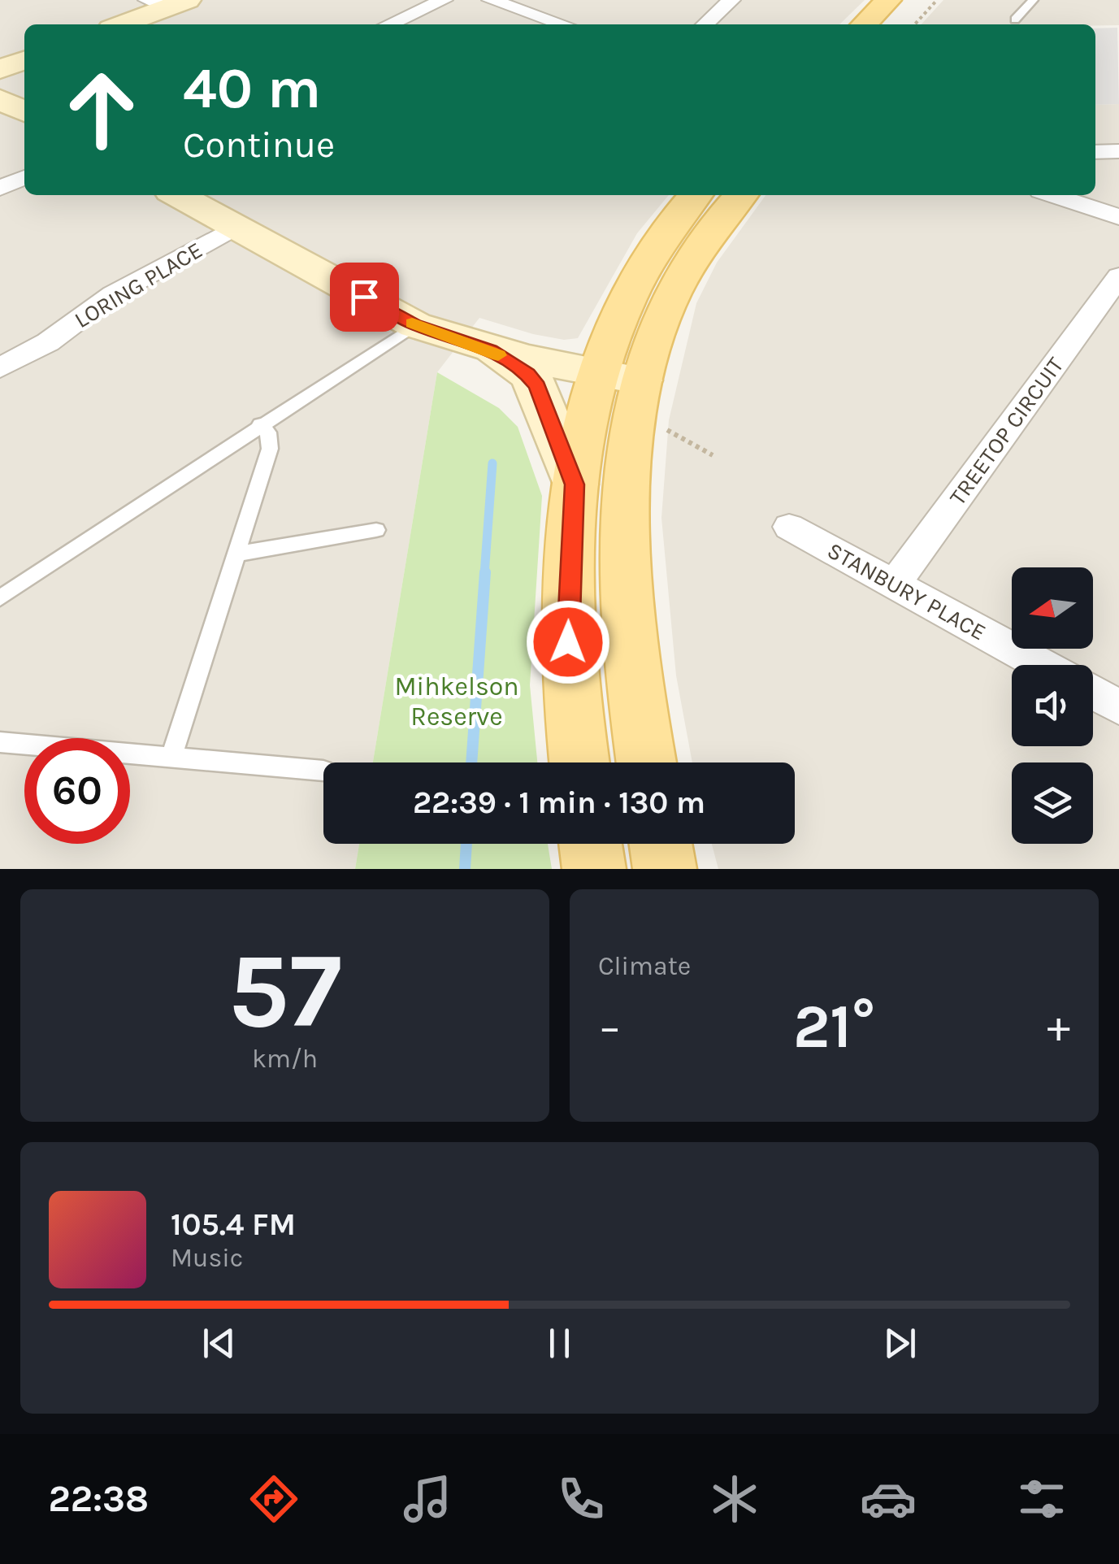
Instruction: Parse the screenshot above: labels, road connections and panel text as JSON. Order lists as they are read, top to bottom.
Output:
{
  "streets": {
    "street": ["LORING PLACE", "TREETOP CIRCUIT", "STANBURY PLACE"]
  },
  "crossings": [
    ["TREETOP CIRCUIT", "STANBURY PLACE"]
  ],
  "parks": ["Mihkelson Reserve"],
  "north": "left",
  "page": {
    "turn": ["40 m", "Continue"],
    "limit": "60",
    "trip": "22:39 · 1 min · 130 m",
    "tile": [
      ["57", "km/h"],
      "Climate"
    ],
    "heat": ["−", "21°", "+"],
    "song": ["105.4 FM", "Music"],
    "tabs": "22:38"
  }
}
